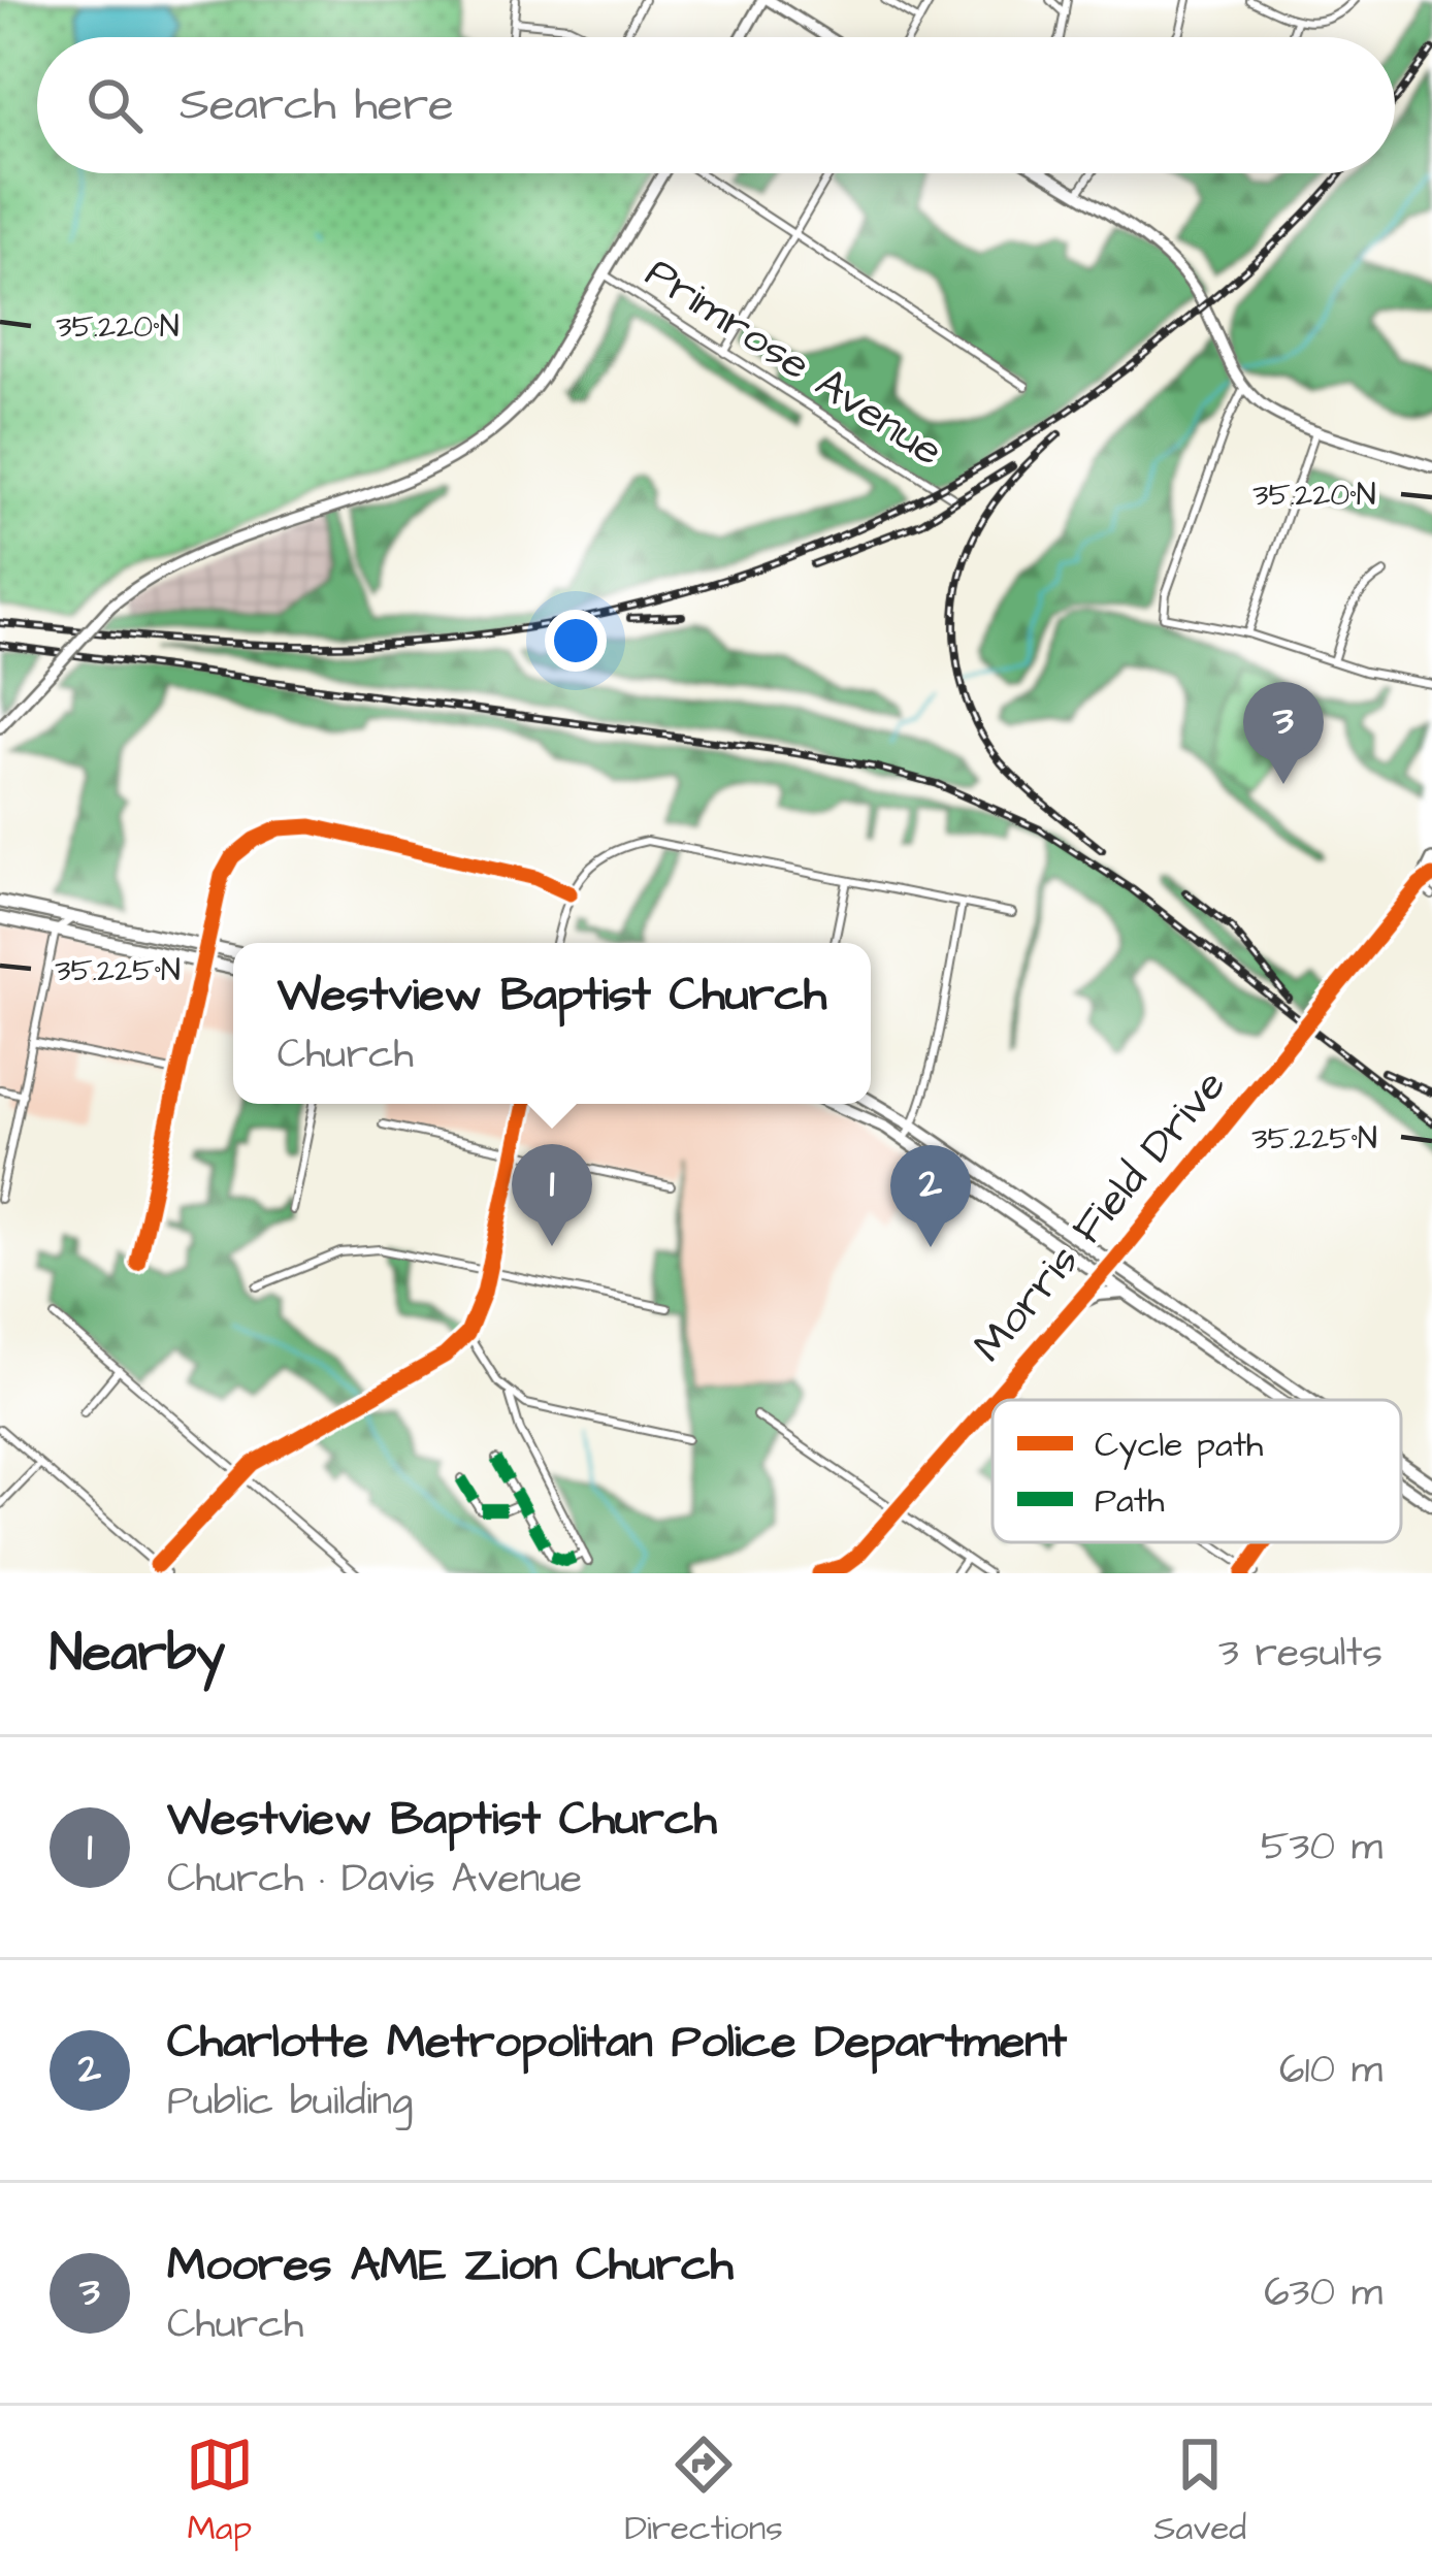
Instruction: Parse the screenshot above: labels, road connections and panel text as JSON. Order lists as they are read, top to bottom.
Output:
{
  "streets": {
    "street": ["Primrose Avenue", "Morris Field Drive"]
  },
  "legend": ["Cycle path", "Path"],
  "page": {
    "search": "Search here",
    "pins": ["3", "1", "2"],
    "popup": ["Westview Baptist Church", "Church"],
    "heading": ["Nearby", "3 results"],
    "list": [
      {
        "mark": "1",
        "name": "Westview Baptist Church",
        "note": "Church · Davis Avenue",
        "value": "530 m"
      },
      {
        "mark": "2",
        "name": "Charlotte Metropolitan Police Department",
        "note": "Public building",
        "value": "610 m"
      },
      {
        "mark": "3",
        "name": "Moores AME Zion Church",
        "note": "Church",
        "value": "630 m"
      }
    ],
    "nav": ["Map", "Directions", "Saved"]
  },
  "coordinates": ["35.220°N", "35.225°N"]
}
